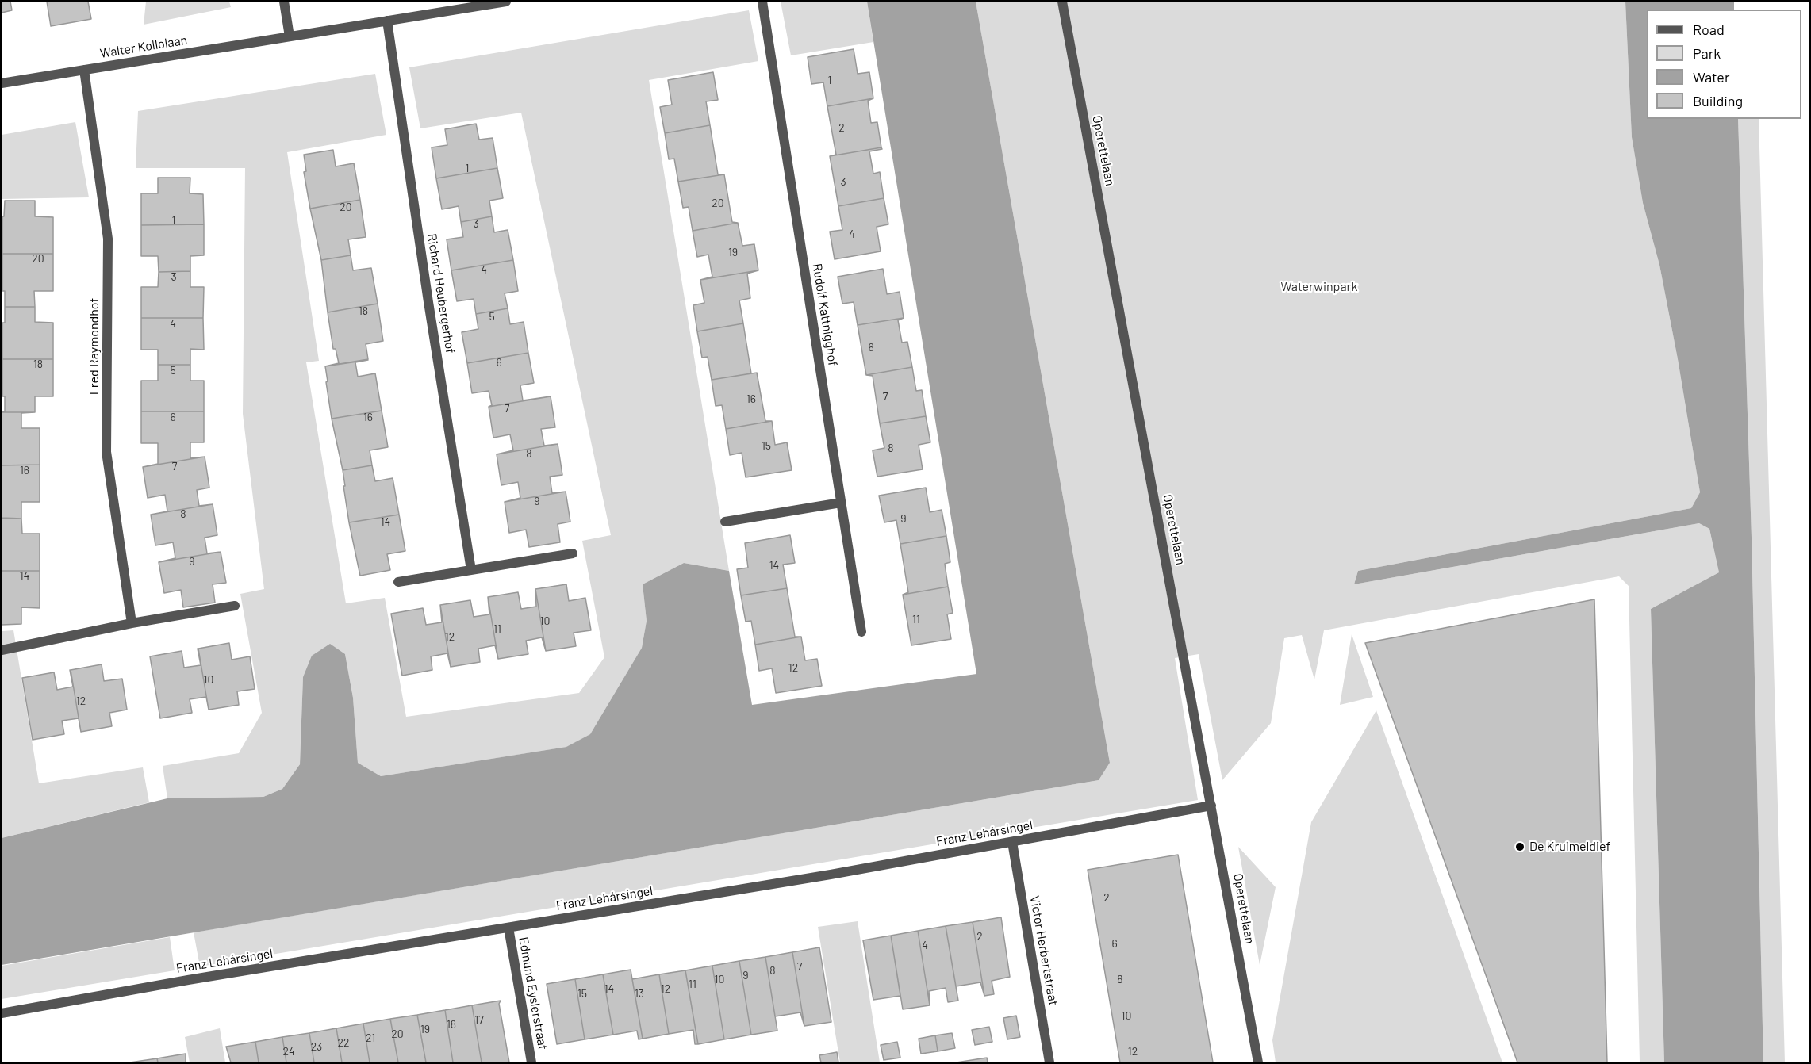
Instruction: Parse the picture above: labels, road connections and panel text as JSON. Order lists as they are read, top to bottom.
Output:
{
  "streets": {
    "street": [
      "Walter Kollolaan",
      "Operettelaan",
      "Richard Heubergerhof",
      "Rudolf Kattnigghof",
      "Fred Raymondhof",
      "Franz Lehársingel",
      "Victor Herbertstraat",
      "Edmund Eyslerstraat"
    ]
  },
  "crossings": [
    ["Walter Kollolaan", "Richard Heubergerhof"],
    ["Walter Kollolaan", "Fred Raymondhof"],
    ["Operettelaan", "Franz Lehársingel"],
    ["Franz Lehársingel", "Victor Herbertstraat"],
    ["Franz Lehársingel", "Edmund Eyslerstraat"]
  ],
  "parks": ["Waterwinpark"],
  "places": ["De Kruimeldief"],
  "house_numbers": [
    "1",
    "2",
    "1",
    "3",
    "20",
    "20",
    "1",
    "3",
    "4",
    "19",
    "20",
    "4",
    "3",
    "18",
    "5",
    "4",
    "6",
    "6",
    "18",
    "5",
    "7",
    "16",
    "7",
    "6",
    "16",
    "15",
    "8",
    "8",
    "7",
    "16",
    "9",
    "8",
    "9",
    "14",
    "9",
    "14",
    "14",
    "11",
    "10",
    "11",
    "12",
    "12",
    "10",
    "12",
    "2",
    "2",
    "6",
    "4",
    "7",
    "8",
    "9",
    "10",
    "8",
    "11",
    "14",
    "12",
    "15",
    "13",
    "10",
    "17",
    "18",
    "19",
    "20",
    "21",
    "22",
    "23",
    "24",
    "12"
  ],
  "legend": [
    "Road",
    "Park",
    "Water",
    "Building"
  ]
}
